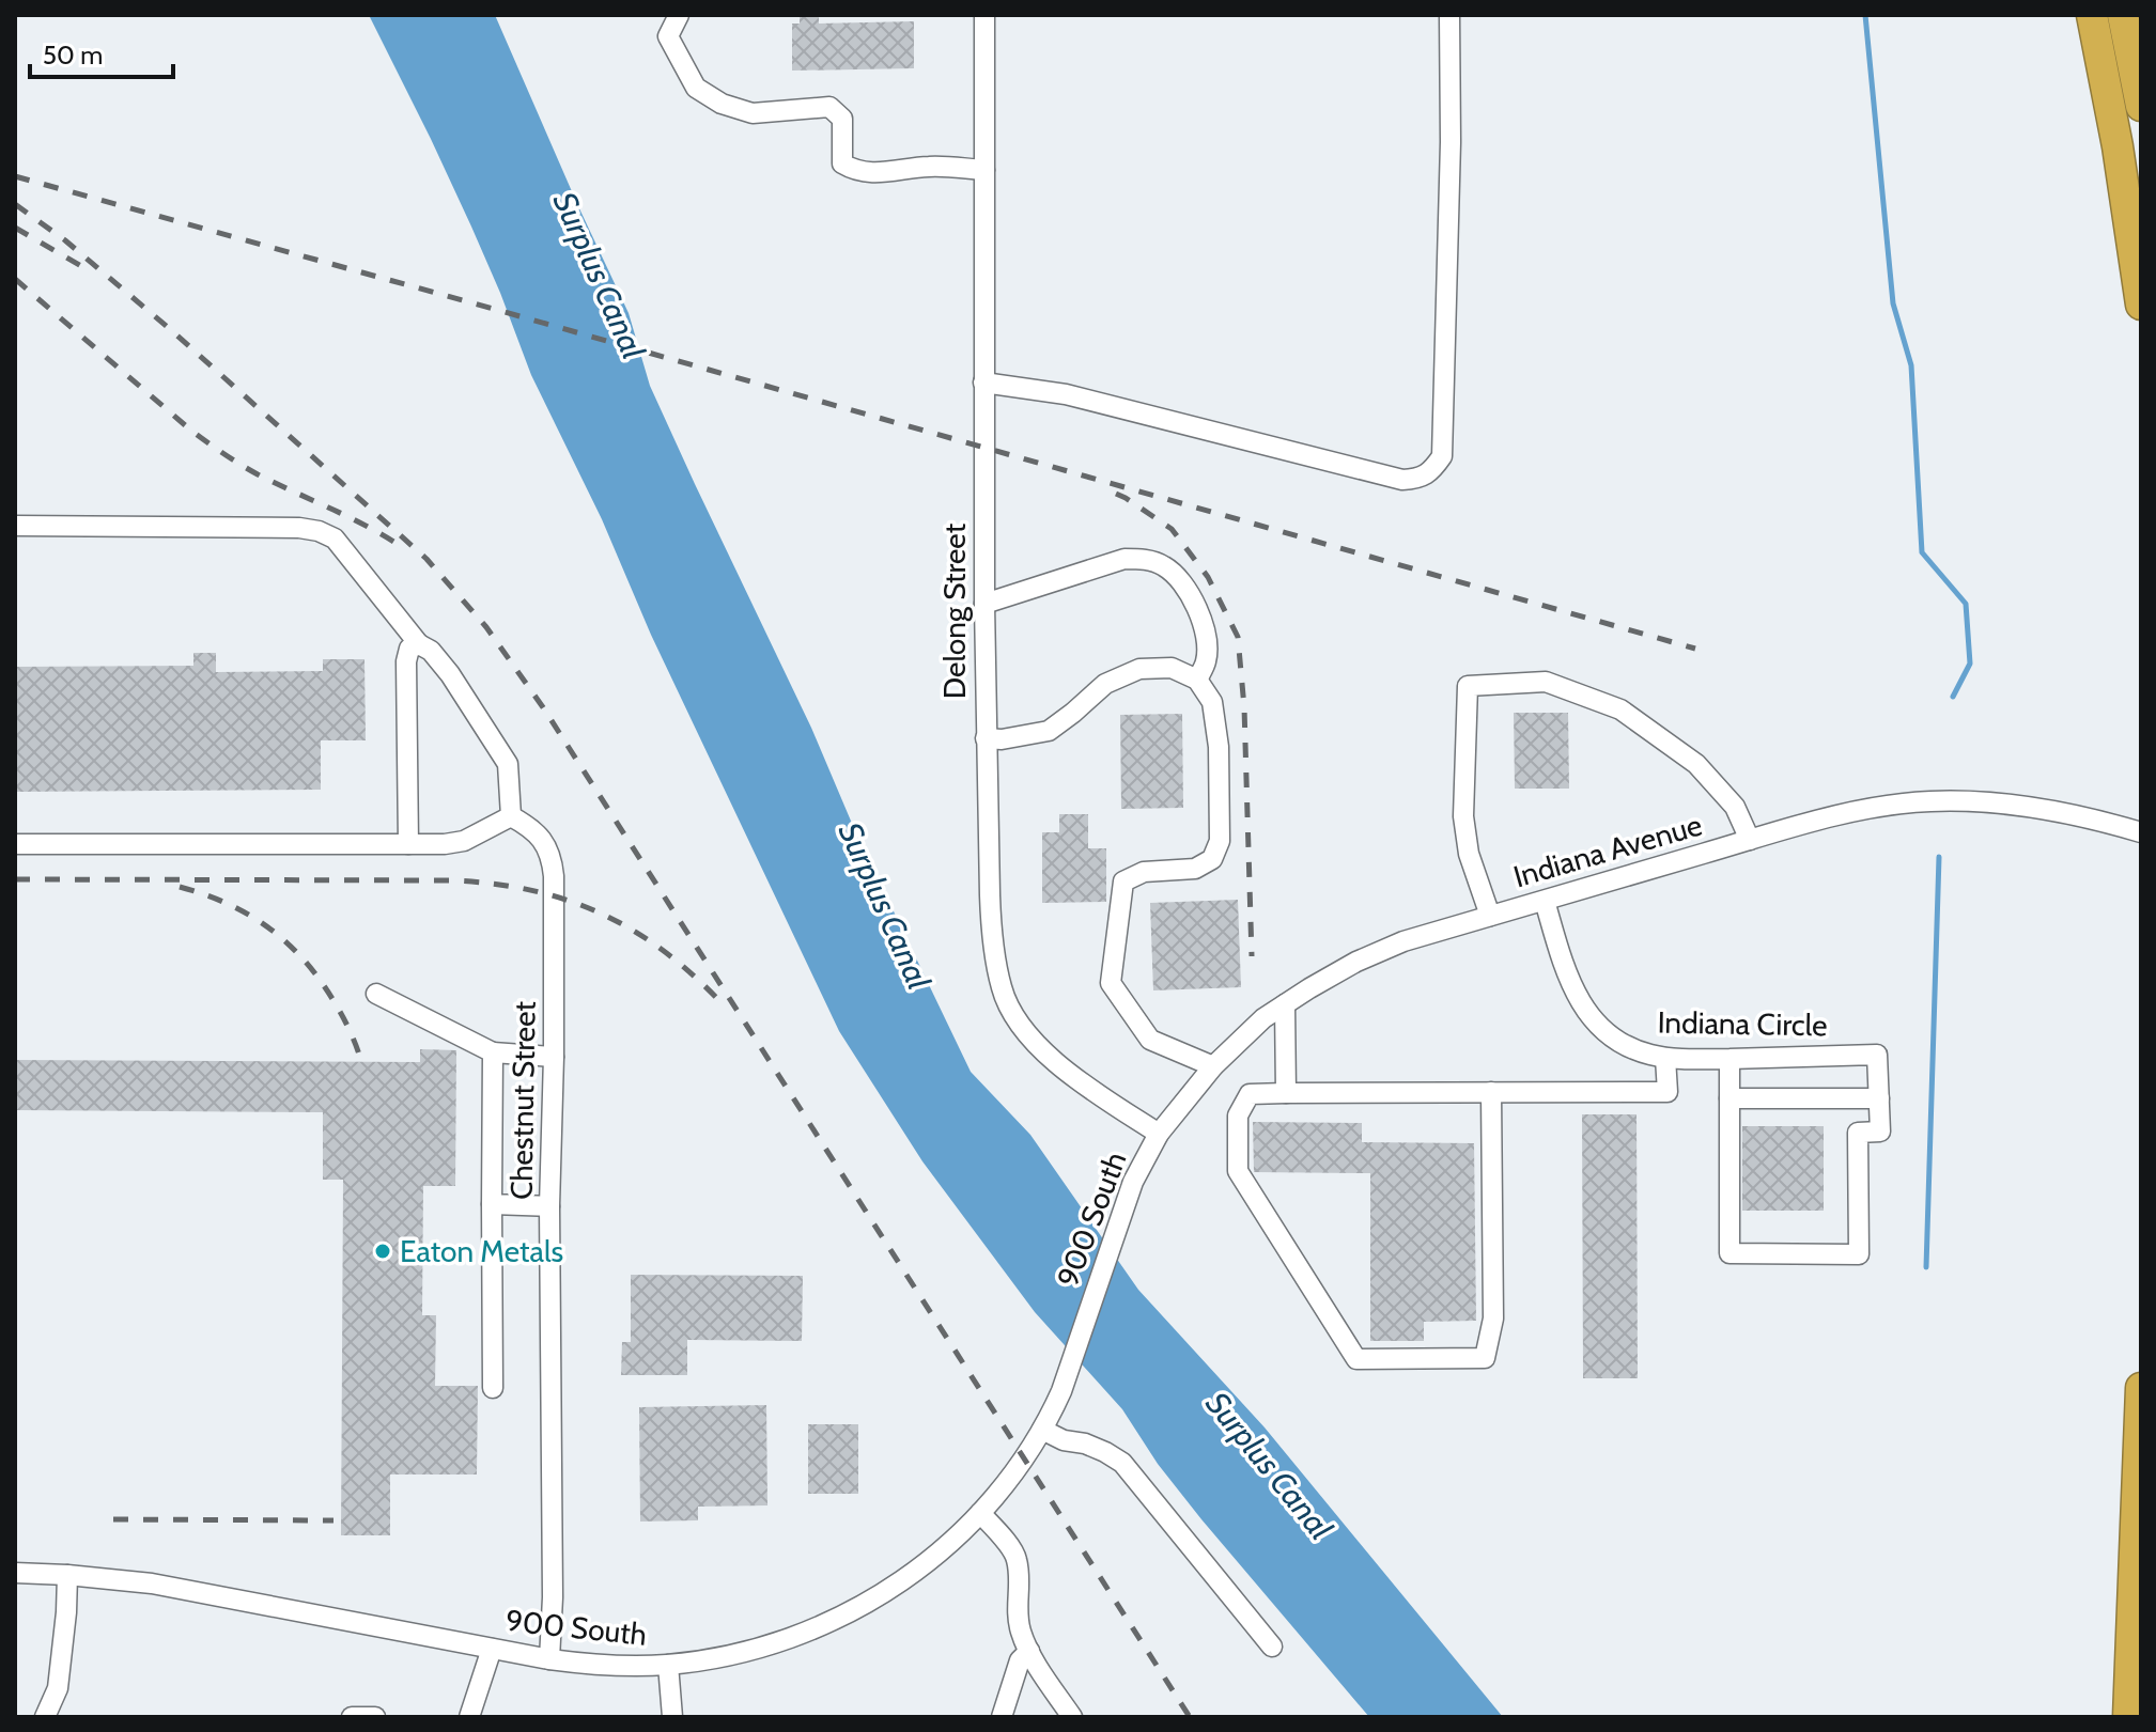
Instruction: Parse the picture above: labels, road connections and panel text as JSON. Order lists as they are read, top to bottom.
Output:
{
  "streets": {
    "street": [
      "Delong Street",
      "Indiana Avenue",
      "Indiana Circle",
      "Chestnut Street",
      "900 South"
    ]
  },
  "crossings": [
    ["Delong Street", "Indiana Avenue"],
    ["Delong Street", "900 South"],
    ["Indiana Avenue", "Indiana Circle"],
    ["Indiana Avenue", "900 South"],
    ["Chestnut Street", "900 South"]
  ],
  "water": ["Surplus Canal"],
  "places": ["Eaton Metals"],
  "scale_bar": "50 m"
}
